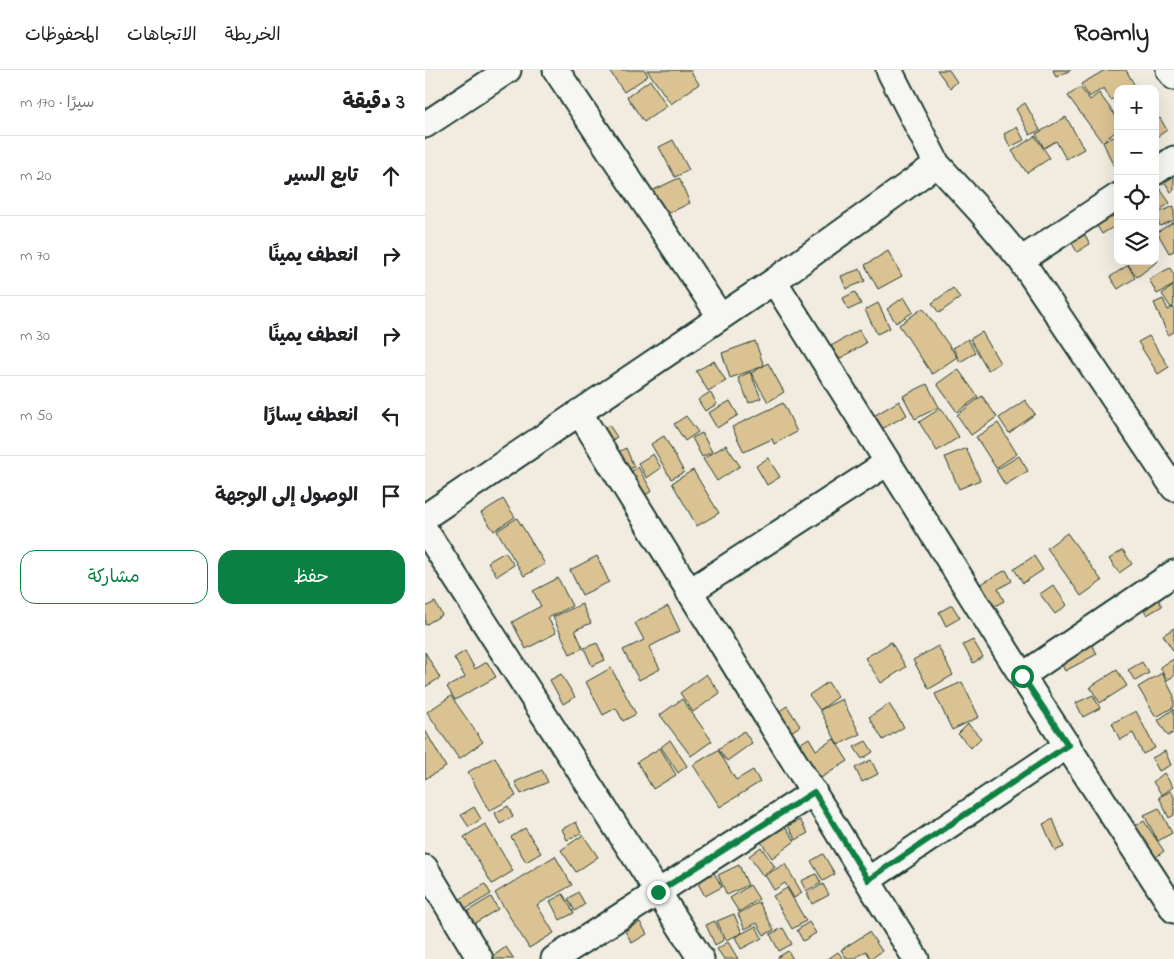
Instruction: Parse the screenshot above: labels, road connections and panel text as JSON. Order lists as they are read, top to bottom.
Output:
{
  "page": {
    "header": "Roamly",
    "nav": ["الخريطة", "الاتجاهات", "المحفوظات"],
    "heading": ["3 دقيقة", "سيرًا · 170 m"],
    "map_buttons": ["+", "−"],
    "list": [
      ["تابع السير", "20 m"],
      ["انعطف يمينًا", "70 m"],
      ["انعطف يمينًا", "30 m"],
      ["انعطف يسارًا", "50 m"],
      "الوصول إلى الوجهة"
    ],
    "buttons": ["حفظ", "مشاركة"]
  }
}
